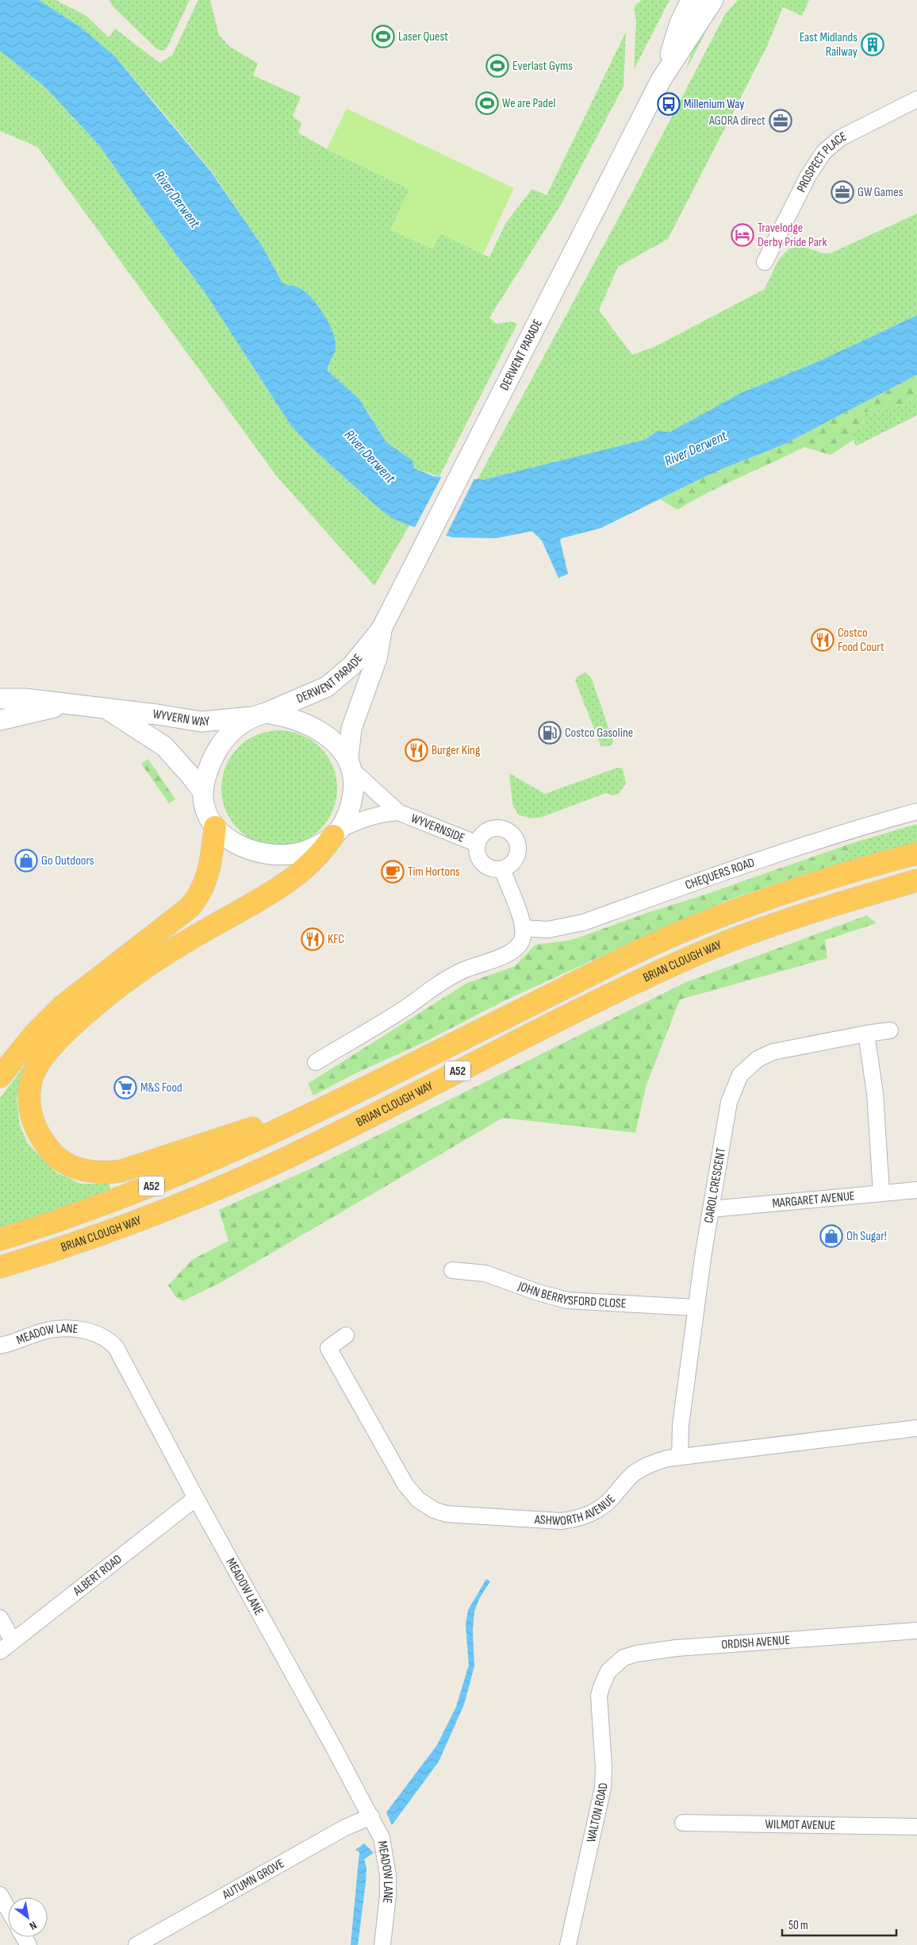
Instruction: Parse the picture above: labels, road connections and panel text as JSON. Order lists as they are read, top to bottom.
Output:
{
  "streets": {
    "highway": ["BRIAN CLOUGH WAY", "A52"],
    "street": [
      "PROSPECT PLACE",
      "DERWENT PARADE",
      "WYVERN WAY",
      "WYVERNSIDE",
      "CHEQUERS ROAD",
      "CAROL CRESCENT",
      "MARGARET AVENUE",
      "JOHN BERRYSFORD CLOSE",
      "MEADOW LANE",
      "ASHWORTH AVENUE",
      "ALBERT ROAD",
      "ORDISH AVENUE",
      "WALTON ROAD",
      "WILMOT AVENUE",
      "AUTUMN GROVE"
    ]
  },
  "crossings": [
    ["DERWENT PARADE", "WYVERN WAY"],
    ["DERWENT PARADE", "WYVERNSIDE"],
    ["CAROL CRESCENT", "MARGARET AVENUE"],
    ["CAROL CRESCENT", "JOHN BERRYSFORD CLOSE"],
    ["CAROL CRESCENT", "ASHWORTH AVENUE"],
    ["MEADOW LANE", "ALBERT ROAD"],
    ["MEADOW LANE", "AUTUMN GROVE"],
    ["ORDISH AVENUE", "WALTON ROAD"]
  ],
  "water": ["River Derwent"],
  "places": {
    "sports": ["Laser Quest", "Everlast Gyms", "We are Padel"],
    "building": ["East Midlands Railway"],
    "bus stop": ["Millenium Way"],
    "office": ["AGORA direct", "GW Games"],
    "hotel": ["Travelodge Derby Pride Park"],
    "restaurant": ["Costco Food Court", "Burger King", "KFC"],
    "fuel station": ["Costco Gasoline"],
    "shop": ["Go Outdoors", "Oh Sugar!"],
    "cafe": ["Tim Hortons"],
    "supermarket": ["M&S Food"]
  },
  "scale_bar": "50 m",
  "north": "bottom right"
}
